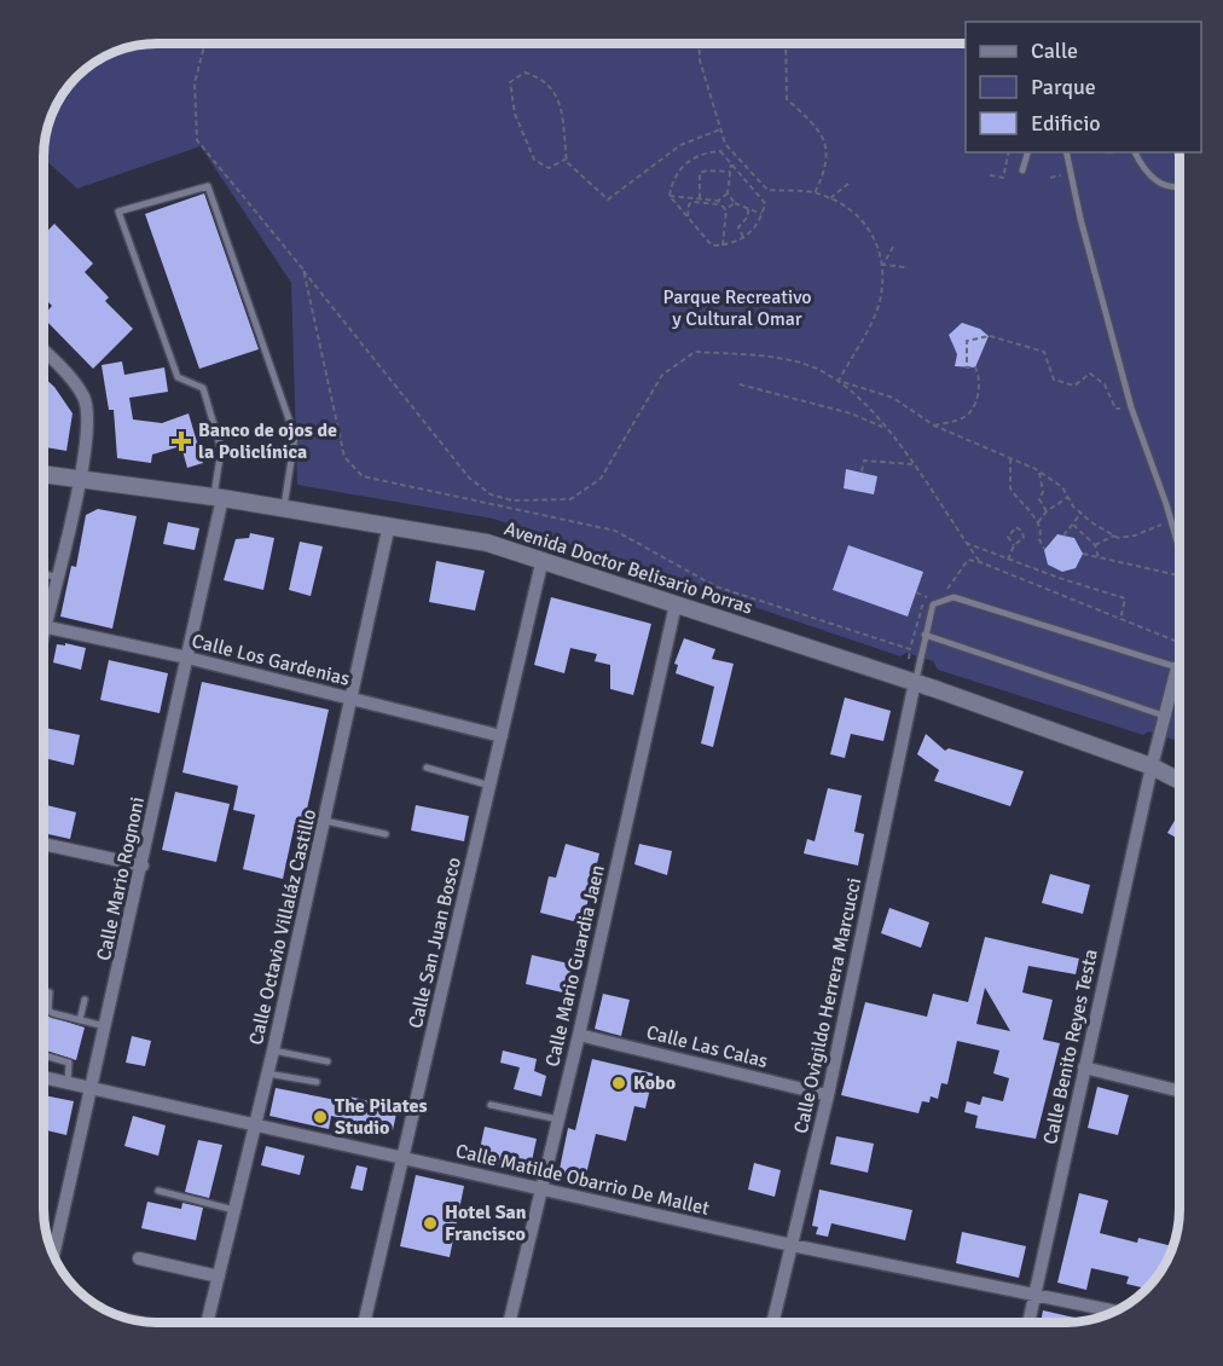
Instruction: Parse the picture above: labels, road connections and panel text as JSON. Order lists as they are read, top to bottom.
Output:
{
  "streets": {
    "street": [
      "Avenida Doctor Belisario Porras",
      "Calle Los Gardenias",
      "Calle Mario Rognoni",
      "Calle Octavio Villaláz Castillo",
      "Calle San Juan Bosco",
      "Calle Mario Guardia Jaen",
      "Calle Ovigildo Herrera Marcucci",
      "Calle Las Calas",
      "Calle Benito Reyes Testa",
      "Calle Matilde Obarrio De Mallet"
    ]
  },
  "crossings": [
    ["Avenida Doctor Belisario Porras", "Calle Mario Rognoni"],
    ["Avenida Doctor Belisario Porras", "Calle Octavio Villaláz Castillo"],
    ["Avenida Doctor Belisario Porras", "Calle San Juan Bosco"],
    ["Avenida Doctor Belisario Porras", "Calle Mario Guardia Jaen"],
    ["Avenida Doctor Belisario Porras", "Calle Ovigildo Herrera Marcucci"],
    ["Avenida Doctor Belisario Porras", "Calle Benito Reyes Testa"],
    ["Calle Los Gardenias", "Calle Mario Rognoni"],
    ["Calle Los Gardenias", "Calle Octavio Villaláz Castillo"],
    ["Calle Los Gardenias", "Calle San Juan Bosco"],
    ["Calle Mario Rognoni", "Calle Matilde Obarrio De Mallet"],
    ["Calle Octavio Villaláz Castillo", "Calle Matilde Obarrio De Mallet"],
    ["Calle San Juan Bosco", "Calle Matilde Obarrio De Mallet"],
    ["Calle Mario Guardia Jaen", "Calle Las Calas"],
    ["Calle Mario Guardia Jaen", "Calle Matilde Obarrio De Mallet"],
    ["Calle Ovigildo Herrera Marcucci", "Calle Las Calas"],
    ["Calle Ovigildo Herrera Marcucci", "Calle Matilde Obarrio De Mallet"],
    ["Calle Benito Reyes Testa", "Calle Matilde Obarrio De Mallet"]
  ],
  "parks": ["Parque Recreativo y Cultural Omar"],
  "places": {
    "health": ["Banco de ojos de la Policlínica"],
    "other": ["Kobo", "The Pilates Studio", "Hotel San Francisco"]
  },
  "legend": ["Calle", "Parque", "Edificio"]
}
